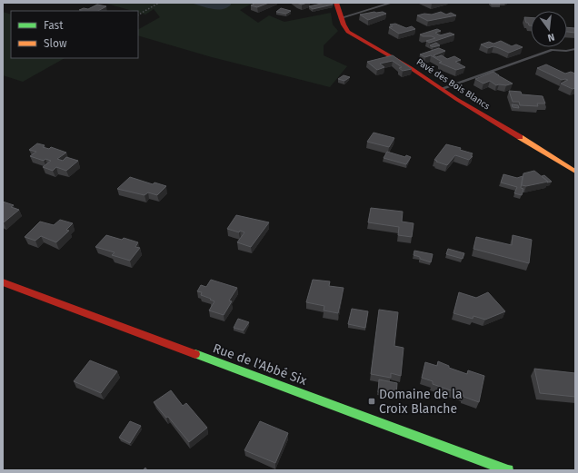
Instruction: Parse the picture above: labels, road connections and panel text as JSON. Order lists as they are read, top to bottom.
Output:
{
  "streets": {
    "street": ["Pavé des Bois Blancs", "Rue de l'Abbé Six"]
  },
  "places": {
    "transit": ["Domaine de la Croix Blanche"]
  },
  "legend": ["Fast", "Slow"],
  "north": "bottom"
}
